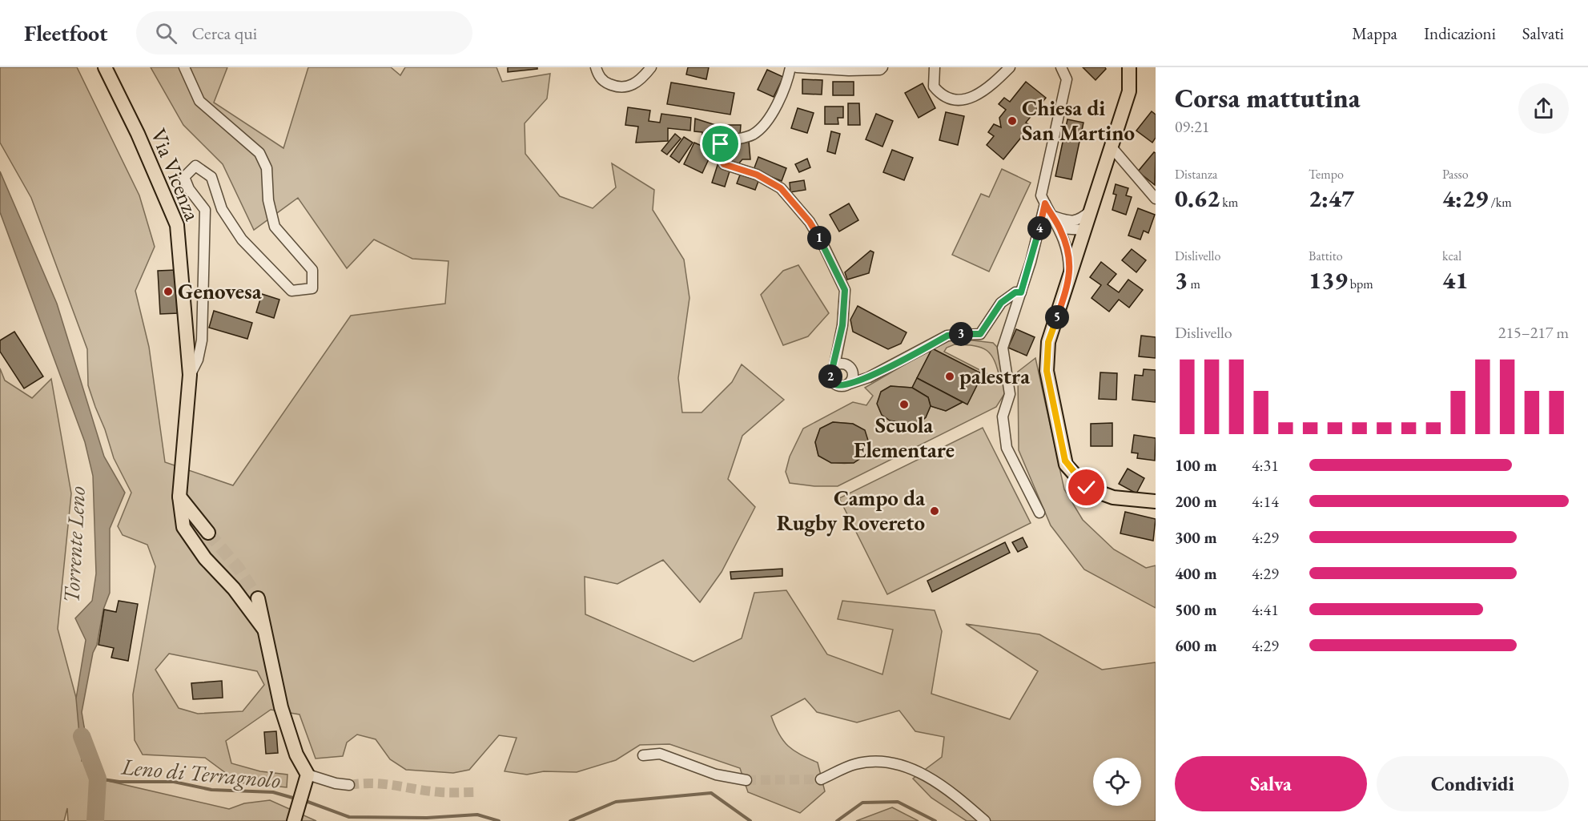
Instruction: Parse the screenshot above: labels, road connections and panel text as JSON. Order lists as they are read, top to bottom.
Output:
{
  "streets": {
    "main road": ["Via Vicenza"]
  },
  "water": ["Torrente Leno", "Leno di Terragnolo"],
  "places": [
    "Chiesa di San Martino",
    "Genovesa",
    "palestra",
    "Scuola Elementare",
    "Campo da Rugby Rovereto"
  ],
  "page": {
    "header": "Fleetfoot",
    "search": "Cerca qui",
    "nav": ["Mappa", "Indicazioni", "Salvati"],
    "heading": ["Corsa mattutina", "09:21"],
    "stats": [
      ["Distanza", "0.62 km"],
      ["Tempo", "2:47"],
      ["Passo", "4:29 /km"],
      ["Dislivello", "3 m"],
      ["Battito", "139 bpm"],
      ["kcal", "41"]
    ],
    "pins": [
      "4",
      "1",
      "5",
      "3",
      "2"
    ],
    "chart": ["Dislivello", "215–217 m"],
    "list": [
      {
        "name": "100 m",
        "note": "4:31"
      },
      {
        "name": "200 m",
        "note": "4:14"
      },
      {
        "name": "300 m",
        "note": "4:29"
      },
      {
        "name": "400 m",
        "note": "4:29"
      },
      {
        "name": "500 m",
        "note": "4:41"
      },
      {
        "name": "600 m",
        "note": "4:29"
      }
    ],
    "buttons": ["Salva", "Condividi"]
  }
}
